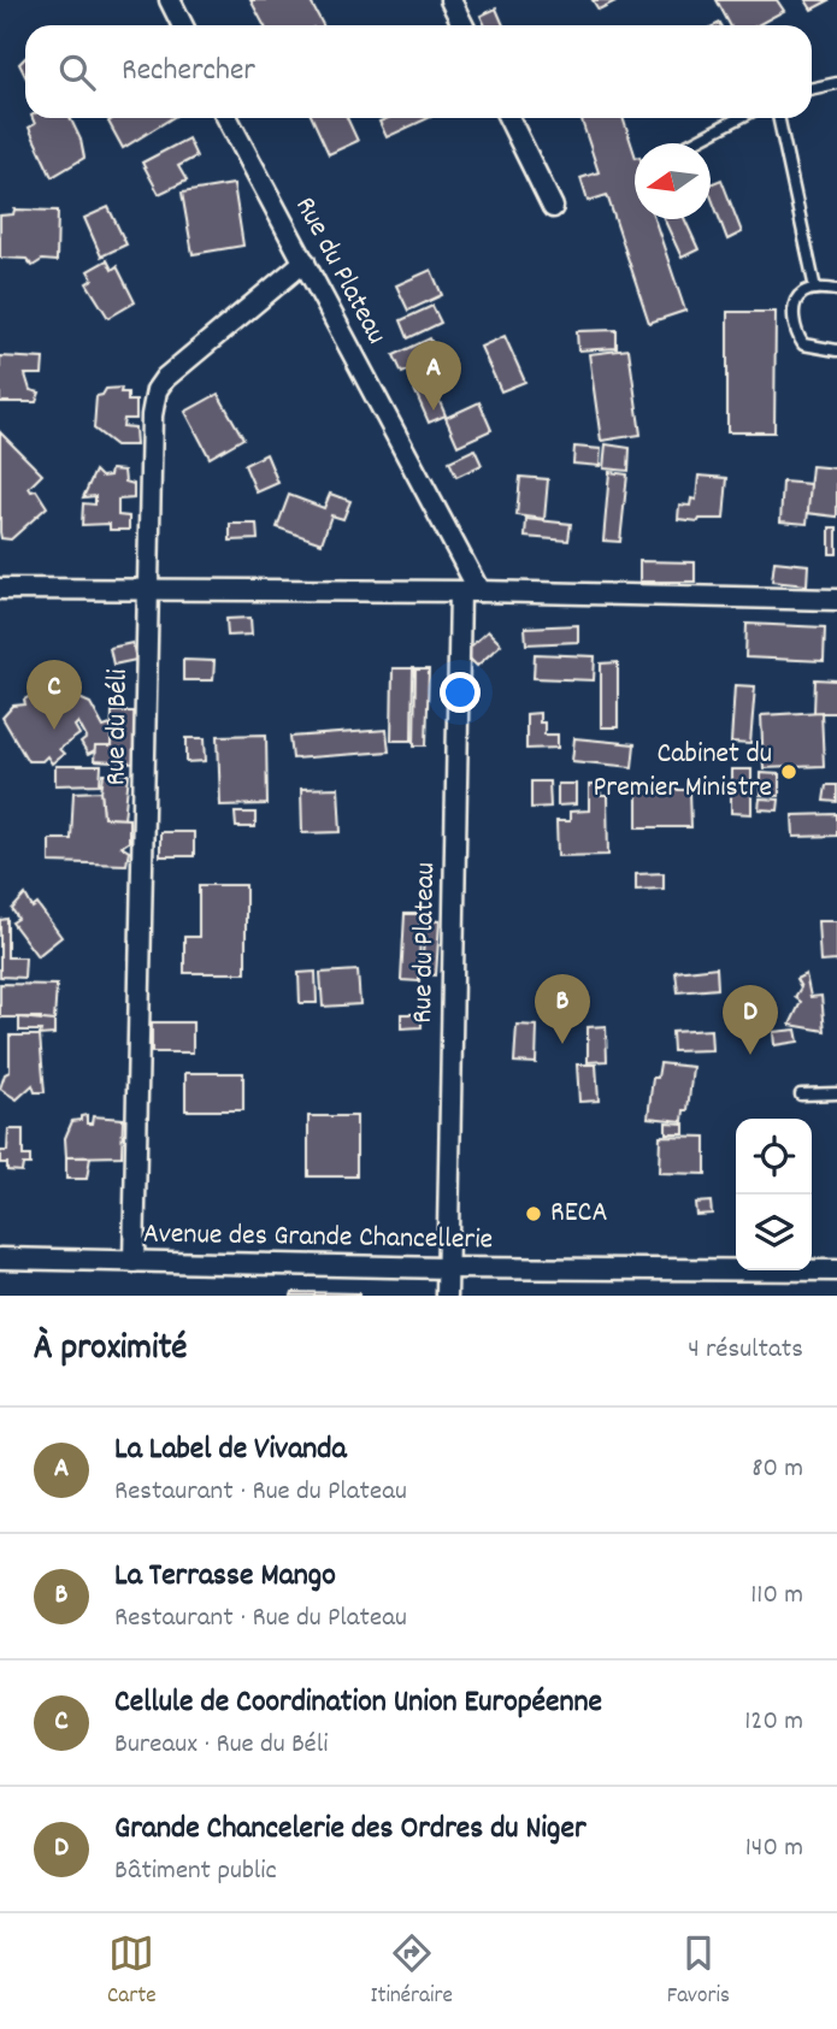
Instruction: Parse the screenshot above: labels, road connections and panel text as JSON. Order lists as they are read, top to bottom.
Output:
{
  "streets": {
    "street": ["Rue du Plateau", "Rue du Béli", "Avenue des Grande Chancellerie"]
  },
  "crossings": [
    ["Rue du Plateau", "Rue du Béli"],
    ["Rue du Plateau", "Avenue des Grande Chancellerie"],
    ["Rue du Béli", "Avenue des Grande Chancellerie"]
  ],
  "places": ["Cabinet du Premier Ministre", "RECA"],
  "north": "left",
  "page": {
    "search": "Rechercher",
    "pins": [
      "A",
      "C",
      "B",
      "D"
    ],
    "heading": ["À proximité", "4 résultats"],
    "list": [
      {
        "mark": "A",
        "name": "La Label de Vivanda",
        "note": "Restaurant · Rue du Plateau",
        "value": "80 m"
      },
      {
        "mark": "B",
        "name": "La Terrasse Mango",
        "note": "Restaurant · Rue du Plateau",
        "value": "110 m"
      },
      {
        "mark": "C",
        "name": "Cellule de Coordination Union Européenne",
        "note": "Bureaux · Rue du Béli",
        "value": "120 m"
      },
      {
        "mark": "D",
        "name": "Grande Chancelerie des Ordres du Niger",
        "note": "Bâtiment public",
        "value": "140 m"
      }
    ],
    "nav": ["Carte", "Itinéraire", "Favoris"]
  }
}
